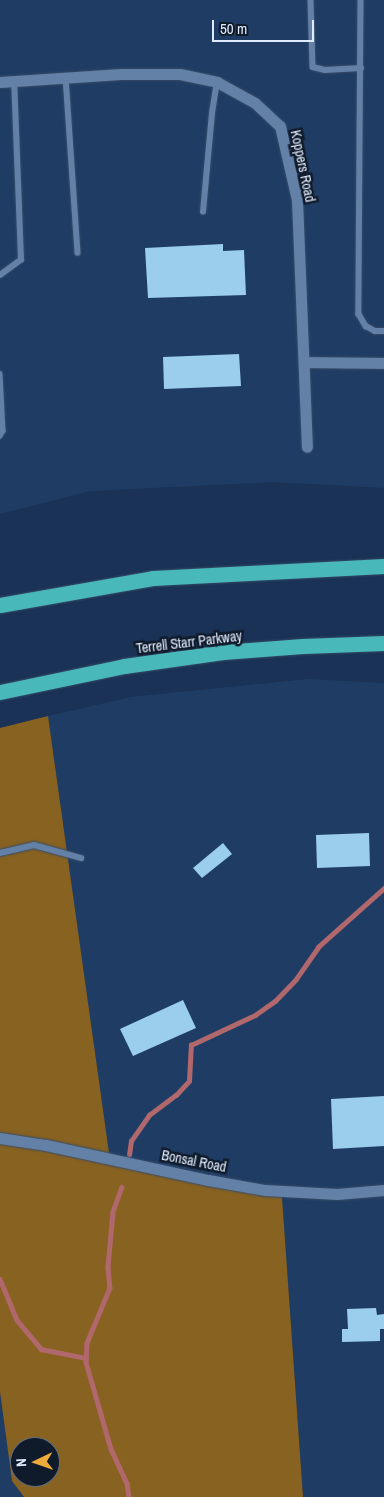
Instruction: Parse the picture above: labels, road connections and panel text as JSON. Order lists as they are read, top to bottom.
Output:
{
  "streets": {
    "highway": ["Terrell Starr Parkway"],
    "street": ["Koppers Road", "Bonsal Road"]
  },
  "scale_bar": "50 m",
  "north": "left"
}
